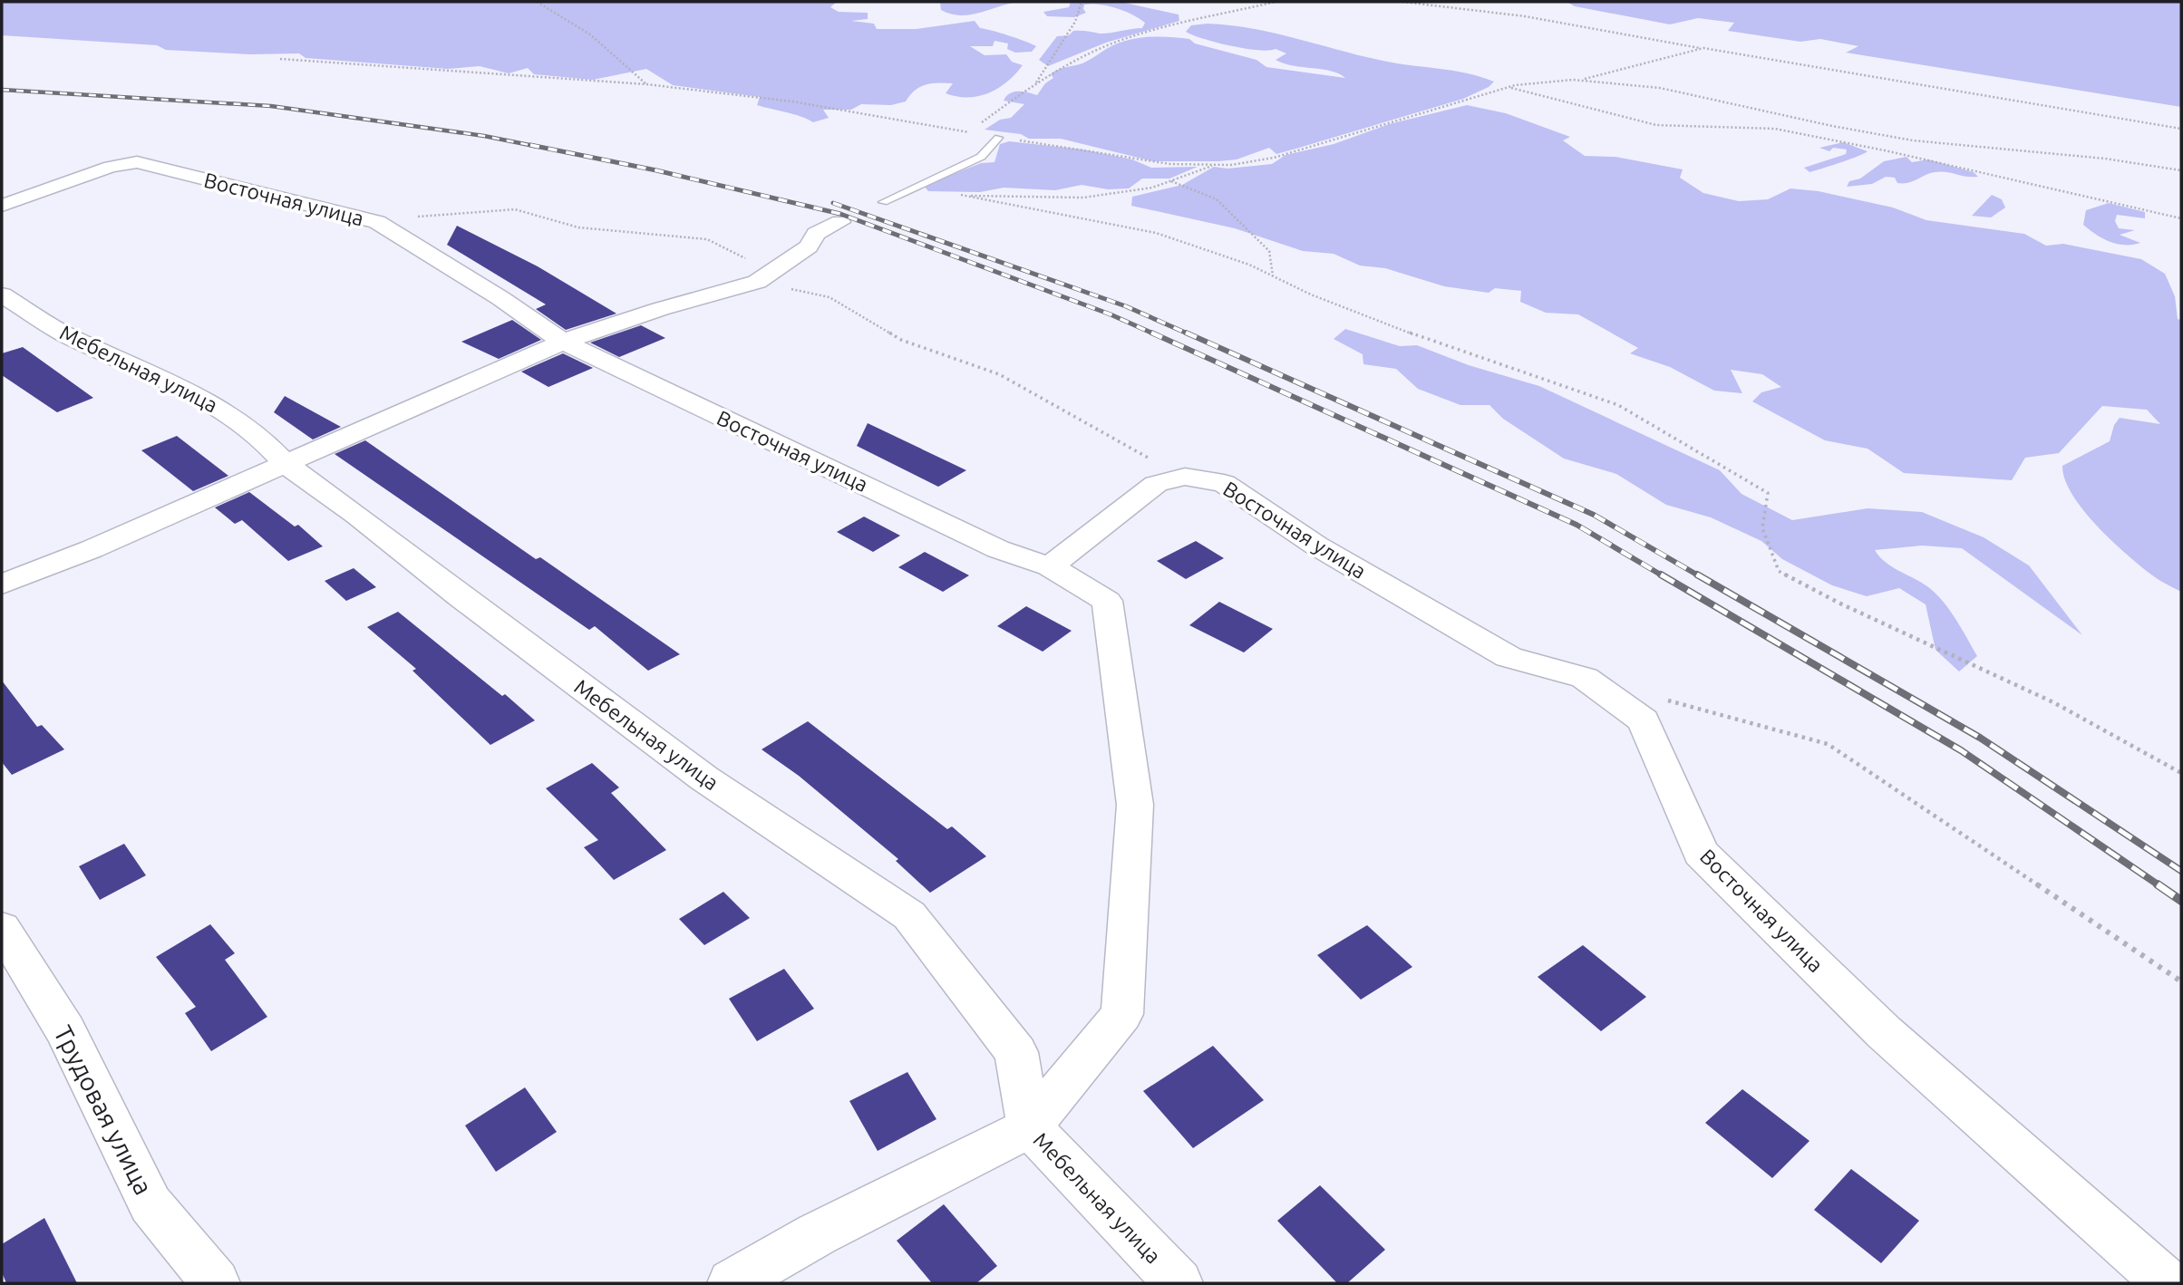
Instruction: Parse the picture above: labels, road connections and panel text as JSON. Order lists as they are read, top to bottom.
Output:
{
  "streets": {
    "street": ["Восточная улица", "Мебельная улица", "Трудовая улица"]
  }
}
